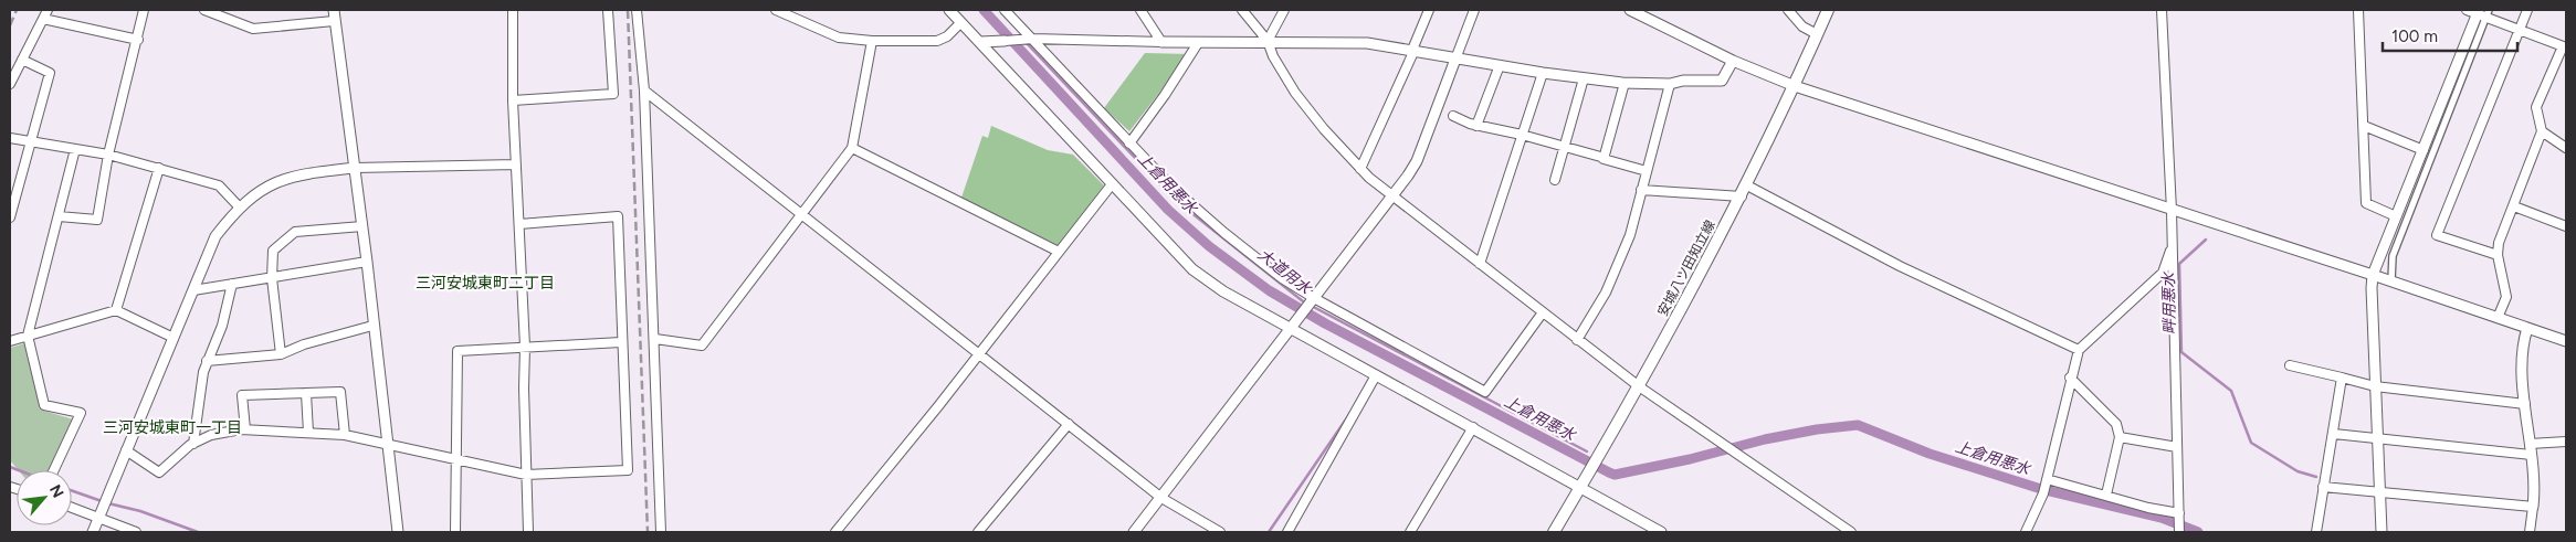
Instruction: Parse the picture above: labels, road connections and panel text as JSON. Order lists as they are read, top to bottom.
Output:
{
  "streets": {
    "main road": ["安城八ツ田知立線"]
  },
  "districts": ["三河安城東町二丁目", "三河安城東町一丁目"],
  "water": ["上倉用悪水", "大道用水", "畔用悪水"],
  "scale_bar": "100 m",
  "north": "top right"
}
